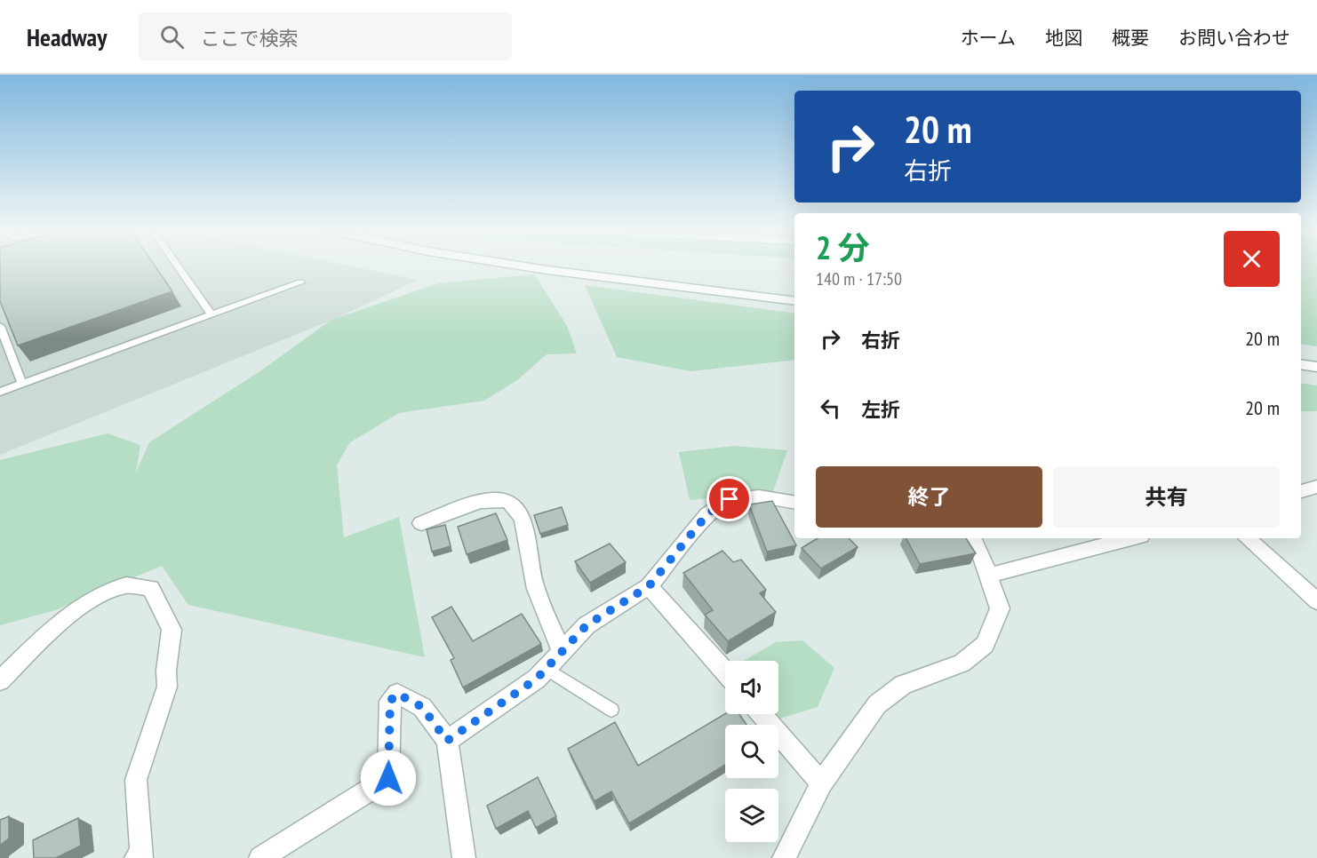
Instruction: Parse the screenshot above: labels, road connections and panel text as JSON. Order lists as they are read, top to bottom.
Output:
{
  "page": {
    "header": "Headway",
    "search": "ここで検索",
    "nav": [
      "ホーム",
      "地図",
      "概要",
      "お問い合わせ"
    ],
    "turn": ["20 m", "右折"],
    "heading": ["2 分", "140 m · 17:50"],
    "list": [
      {
        "name": "右折",
        "value": "20 m"
      },
      {
        "name": "左折",
        "value": "20 m"
      }
    ],
    "buttons": ["終了", "共有"]
  }
}
